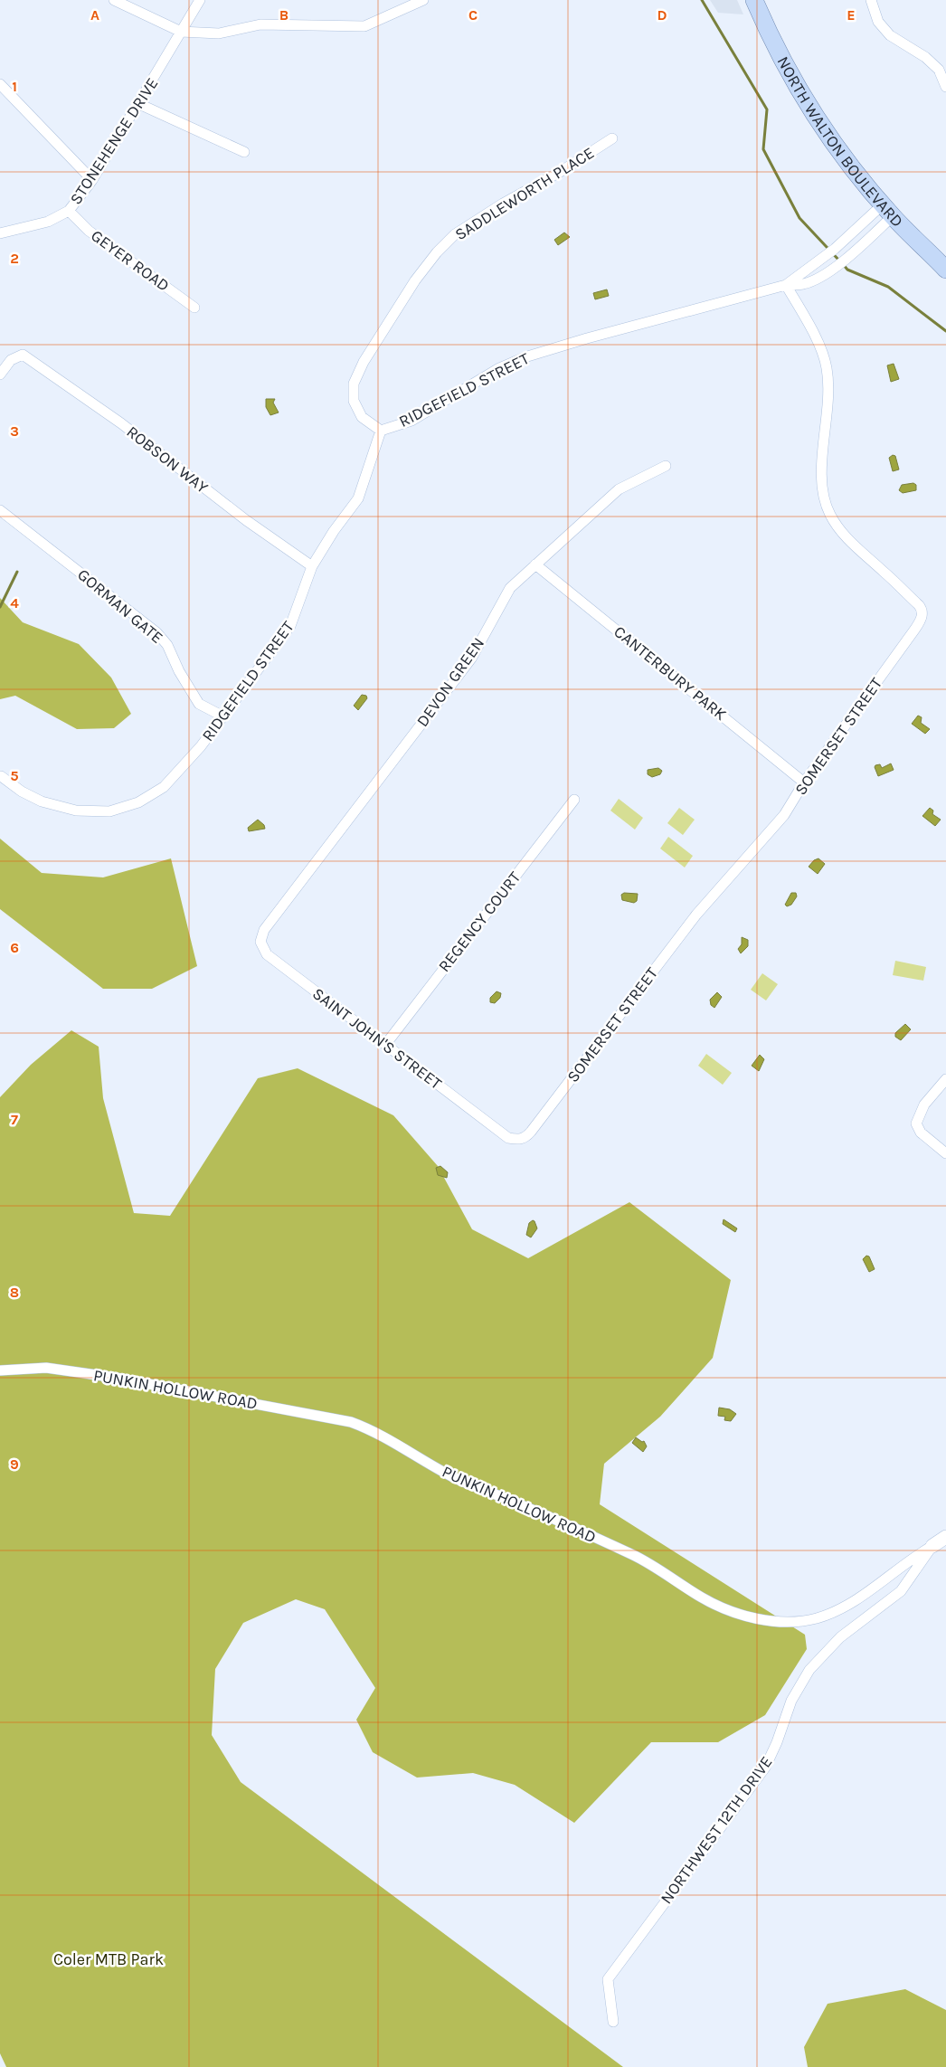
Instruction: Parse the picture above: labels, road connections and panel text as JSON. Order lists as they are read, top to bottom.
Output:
{
  "streets": {
    "main road": ["NORTH WALTON BOULEVARD"],
    "street": [
      "STONEHENGE DRIVE",
      "SADDLEWORTH PLACE",
      "GEYER ROAD",
      "RIDGEFIELD STREET",
      "ROBSON WAY",
      "GORMAN GATE",
      "CANTERBURY PARK",
      "DEVON GREEN",
      "SOMERSET STREET",
      "REGENCY COURT",
      "SAINT JOHN'S STREET",
      "PUNKIN HOLLOW ROAD",
      "NORTHWEST 12TH DRIVE"
    ]
  },
  "crossings": [
    ["NORTH WALTON BOULEVARD", "RIDGEFIELD STREET"],
    ["STONEHENGE DRIVE", "GEYER ROAD"],
    ["SADDLEWORTH PLACE", "RIDGEFIELD STREET"],
    ["RIDGEFIELD STREET", "ROBSON WAY"],
    ["RIDGEFIELD STREET", "GORMAN GATE"],
    ["RIDGEFIELD STREET", "SOMERSET STREET"],
    ["CANTERBURY PARK", "DEVON GREEN"],
    ["CANTERBURY PARK", "SOMERSET STREET"],
    ["DEVON GREEN", "SAINT JOHN'S STREET"],
    ["SOMERSET STREET", "SAINT JOHN'S STREET"],
    ["REGENCY COURT", "SAINT JOHN'S STREET"],
    ["PUNKIN HOLLOW ROAD", "NORTHWEST 12TH DRIVE"]
  ],
  "parks": ["Coler MTB Park"],
  "grid": {
    "columns": [
      "A",
      "B",
      "C",
      "D",
      "E"
    ],
    "rows": [
      "1",
      "2",
      "3",
      "4",
      "5",
      "6",
      "7",
      "8",
      "9"
    ]
  }
}
